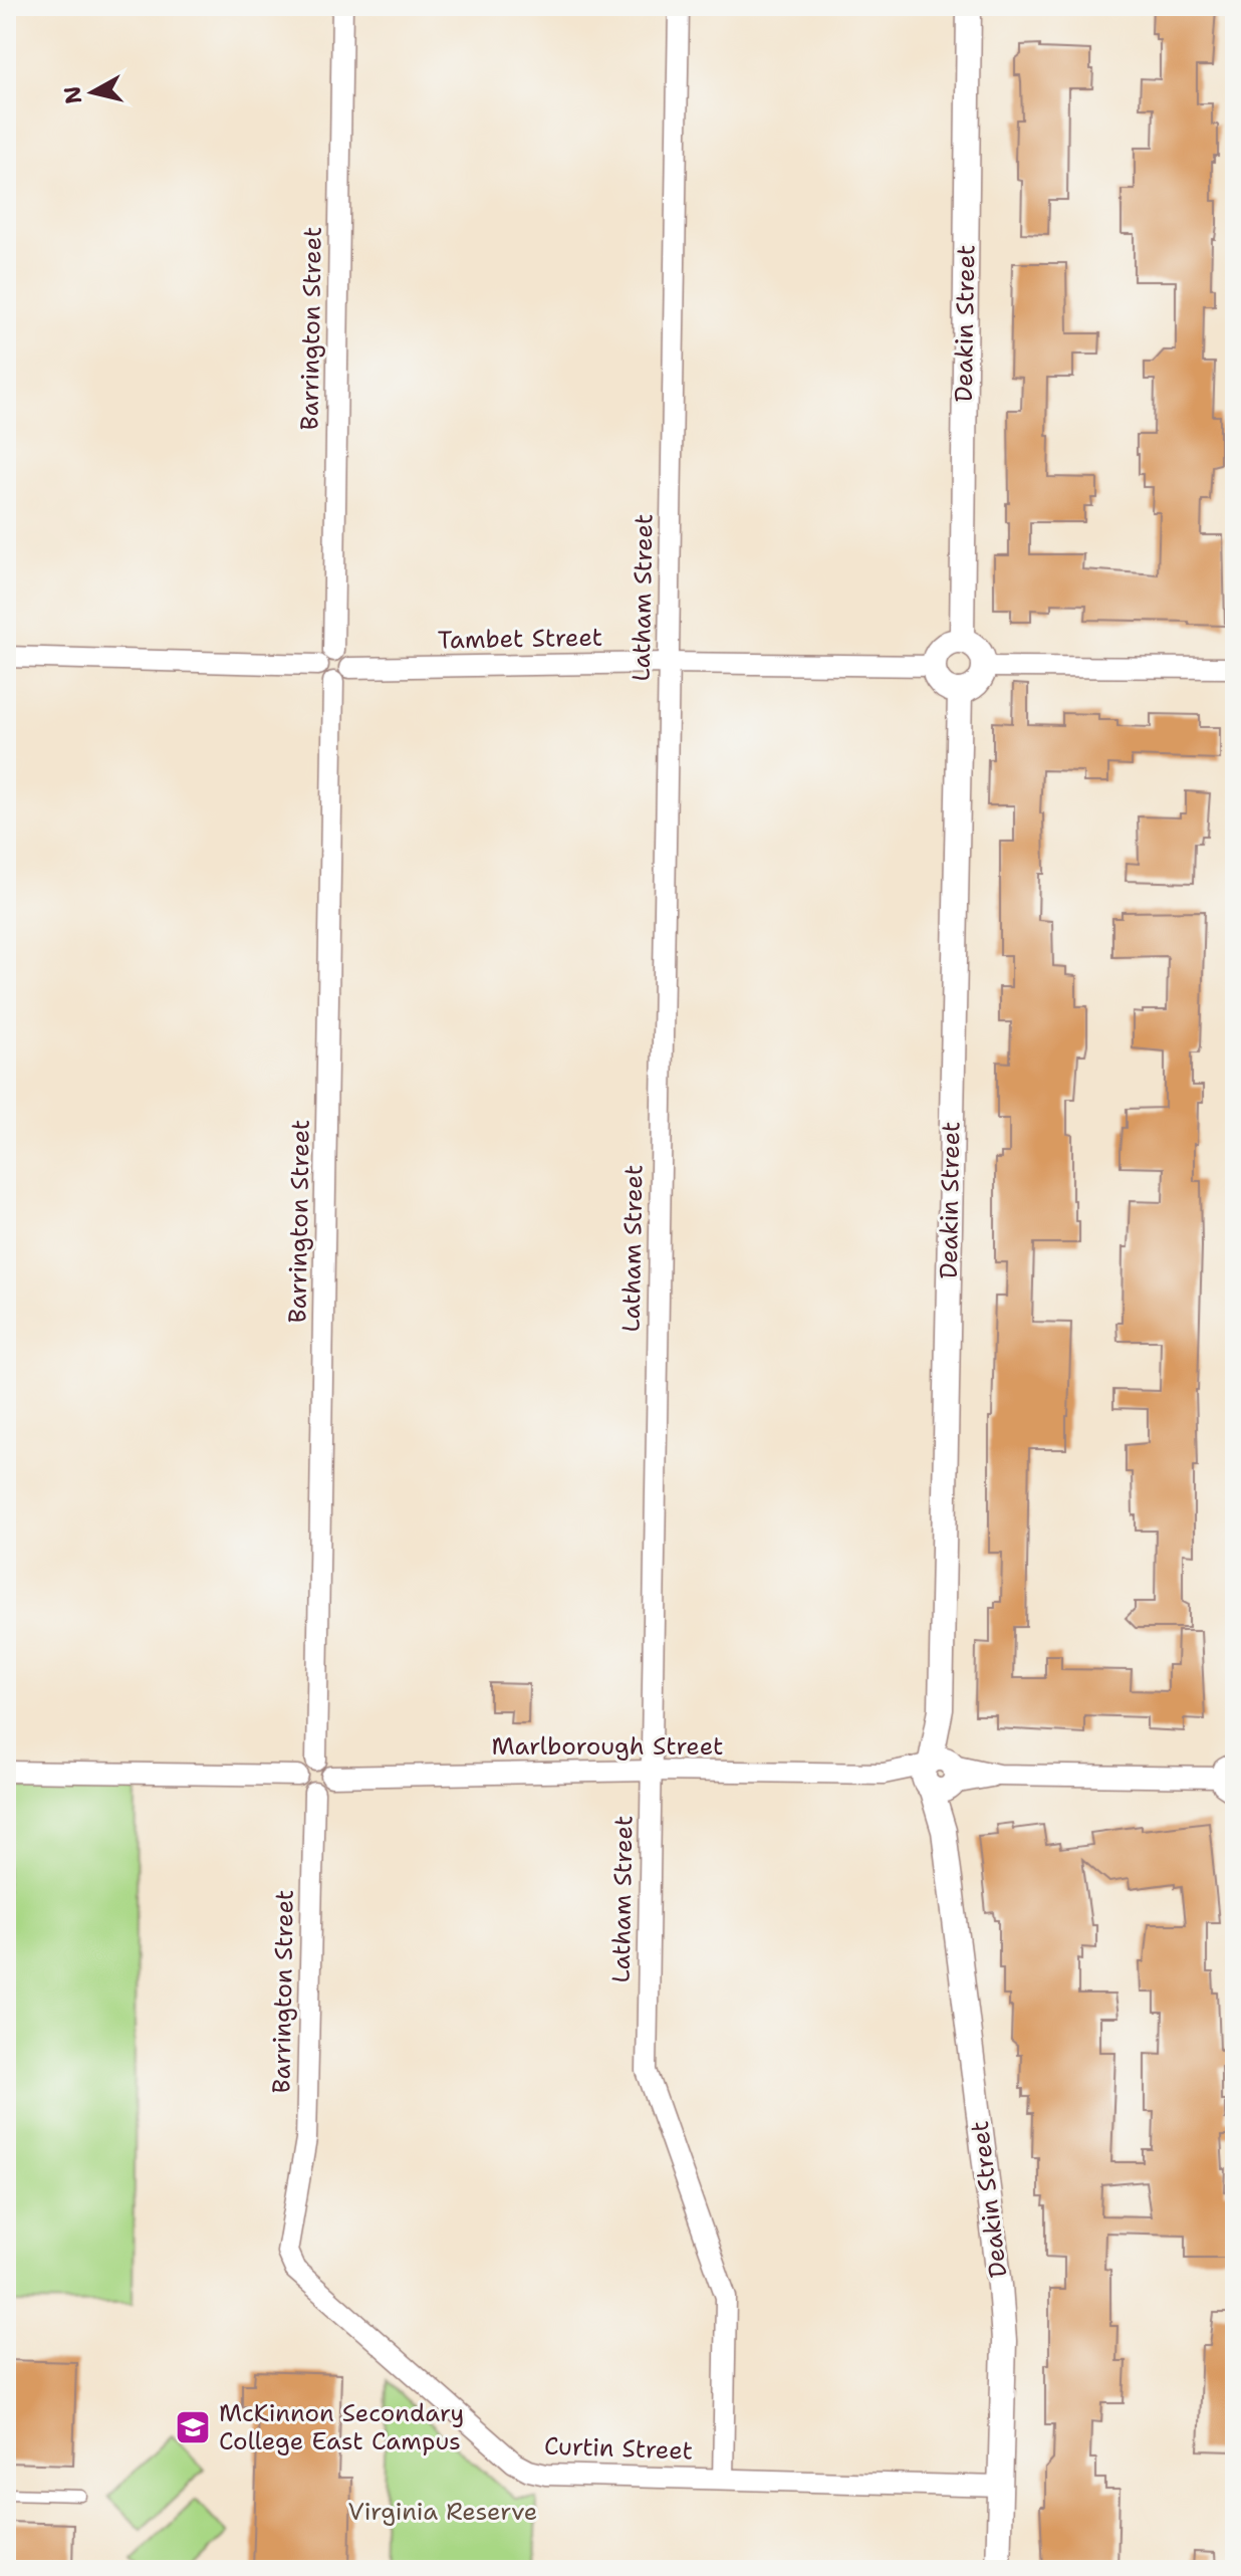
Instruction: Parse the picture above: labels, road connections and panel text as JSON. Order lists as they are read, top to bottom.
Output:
{
  "streets": {
    "street": [
      "Deakin Street",
      "Barrington Street",
      "Latham Street",
      "Tambet Street",
      "Marlborough Street",
      "Curtin Street"
    ]
  },
  "crossings": [
    ["Deakin Street", "Tambet Street"],
    ["Deakin Street", "Marlborough Street"],
    ["Deakin Street", "Curtin Street"],
    ["Barrington Street", "Tambet Street"],
    ["Barrington Street", "Marlborough Street"],
    ["Barrington Street", "Curtin Street"],
    ["Latham Street", "Tambet Street"],
    ["Latham Street", "Marlborough Street"],
    ["Latham Street", "Curtin Street"]
  ],
  "parks": ["Virginia Reserve"],
  "places": {
    "school or university": ["McKinnon Secondary College East Campus"]
  },
  "north": "left"
}
